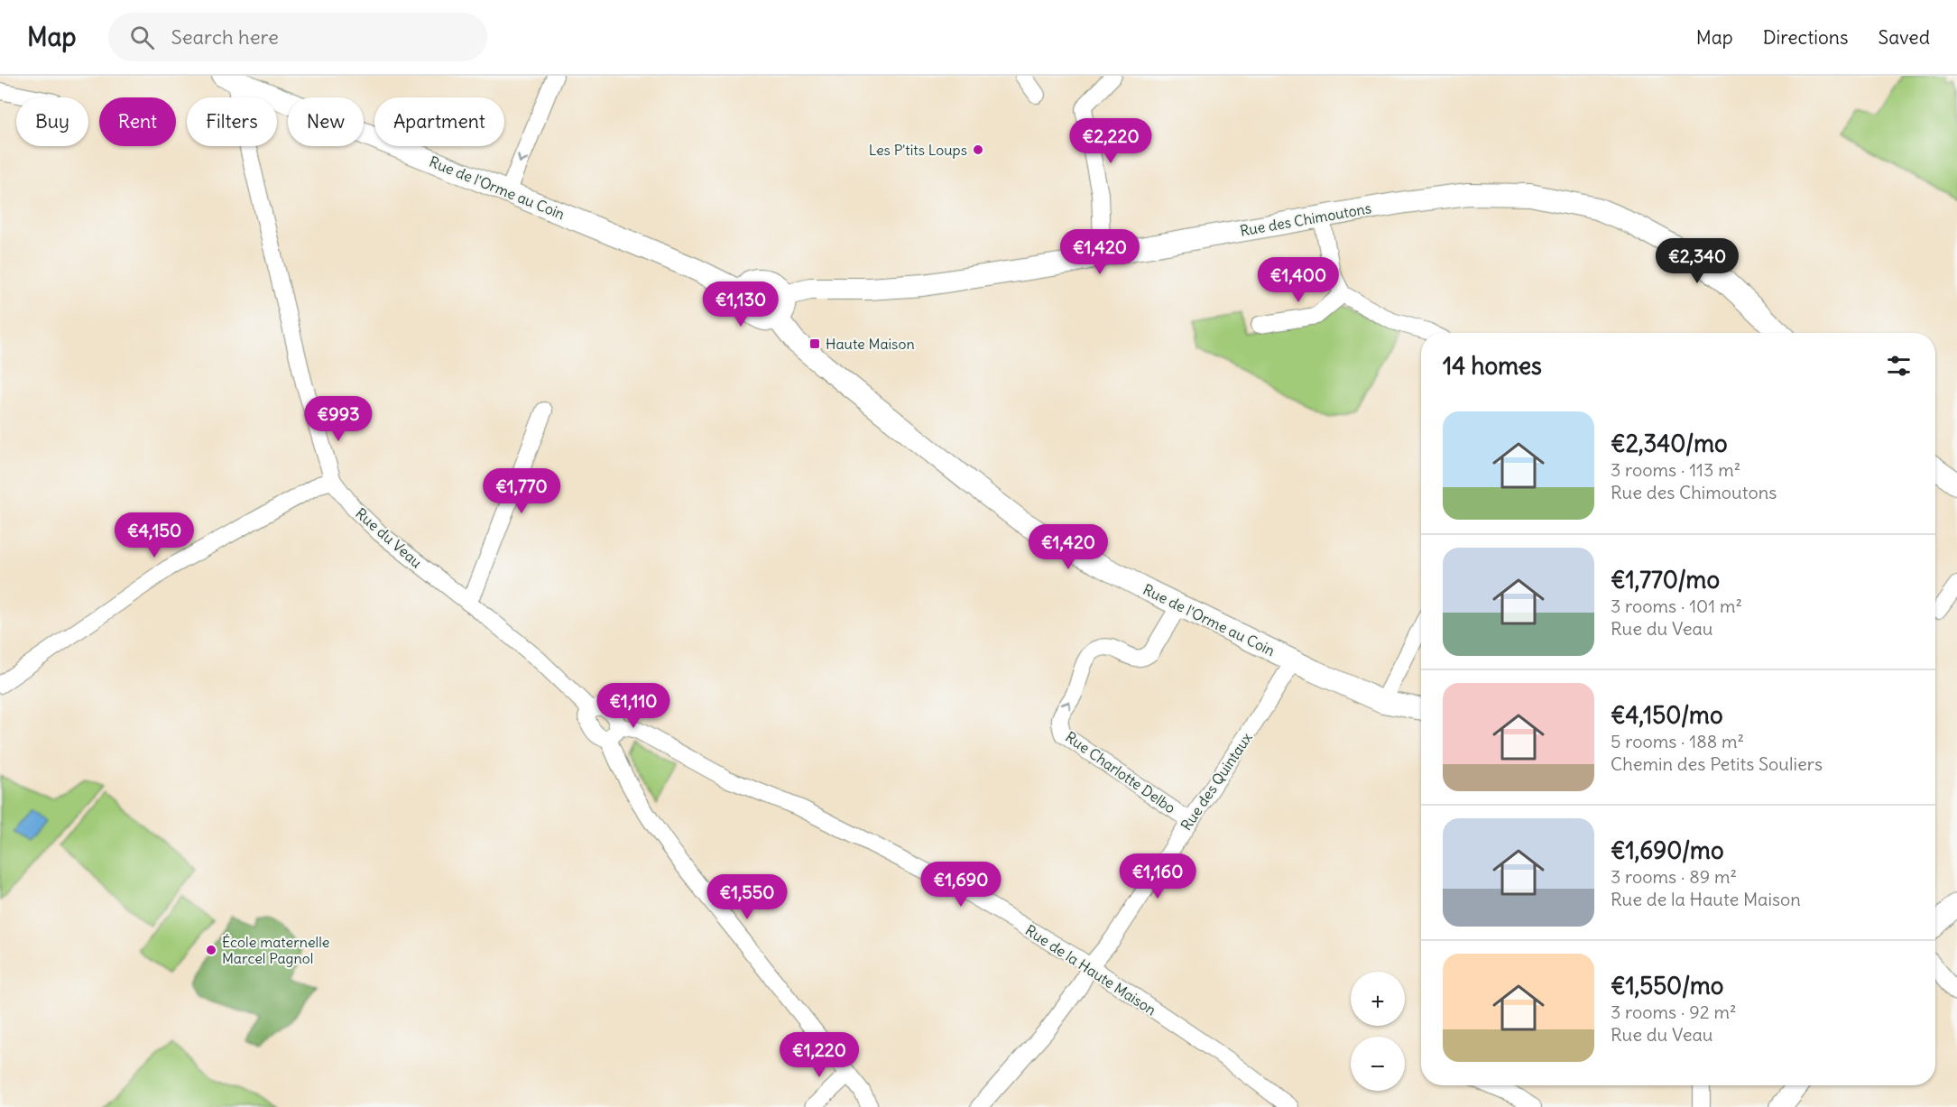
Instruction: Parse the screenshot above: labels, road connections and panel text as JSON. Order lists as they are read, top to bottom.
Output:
{
  "streets": {
    "main road": ["Rue de l'Orme au Coin", "Rue des Chimoutons"],
    "street": [
      "Rue du Veau",
      "Rue Charlotte Delbo",
      "Rue des Quintaux",
      "Rue de la Haute Maison"
    ]
  },
  "crossings": [
    ["Rue de l'Orme au Coin", "Rue des Chimoutons"],
    ["Rue de l'Orme au Coin", "Rue du Veau"],
    ["Rue de l'Orme au Coin", "Rue Charlotte Delbo"],
    ["Rue de l'Orme au Coin", "Rue des Quintaux"],
    ["Rue du Veau", "Rue de la Haute Maison"],
    ["Rue Charlotte Delbo", "Rue des Quintaux"],
    ["Rue des Quintaux", "Rue de la Haute Maison"]
  ],
  "places": {
    "other": ["Les P'tits Loups", "École maternelle Marcel Pagnol"],
    "transit": ["Haute Maison"]
  },
  "page": {
    "header": "Map",
    "search": "Search here",
    "nav": ["Map", "Directions", "Saved"],
    "chip": [
      "Buy",
      "Rent",
      "Filters",
      "New",
      "Apartment"
    ],
    "price": [
      "€2,220",
      "€1,420",
      "€2,340",
      "€1,400",
      "€1,130",
      "€993",
      "€1,770",
      "€4,150",
      "€1,420",
      "€1,110",
      "€1,160",
      "€1,690",
      "€1,550",
      "€1,220"
    ],
    "heading": "14 homes",
    "list": [
      {
        "name": "€2,340/mo",
        "note": "3 rooms · 113 m² · Rue des Chimoutons"
      },
      {
        "name": "€1,770/mo",
        "note": "3 rooms · 101 m² · Rue du Veau"
      },
      {
        "name": "€4,150/mo",
        "note": "5 rooms · 188 m² · Chemin des Petits Souliers"
      },
      {
        "name": "€1,690/mo",
        "note": "3 rooms · 89 m² · Rue de la Haute Maison"
      },
      {
        "name": "€1,550/mo",
        "note": "3 rooms · 92 m² · Rue du Veau"
      }
    ],
    "map_buttons": ["+", "−"]
  }
}
